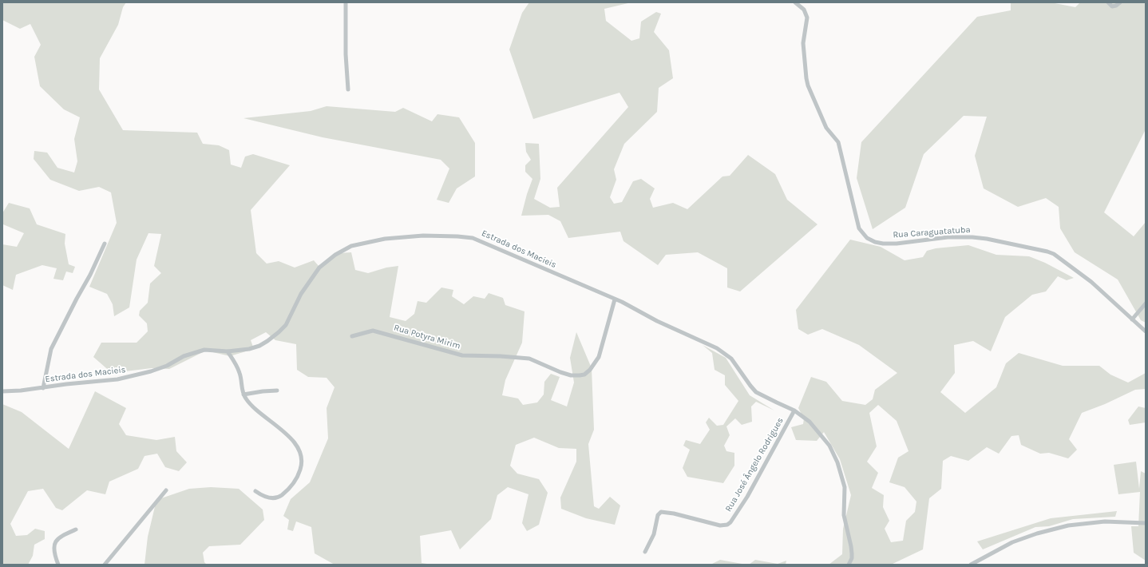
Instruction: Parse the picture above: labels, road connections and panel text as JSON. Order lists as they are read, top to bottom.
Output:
{
  "streets": {
    "street": [
      "Rua Caraguatatuba",
      "Estrada dos Macieis",
      "Rua Potyra Mirim",
      "Rua José Ângelo Rodrigues"
    ]
  },
  "crossings": [
    ["Estrada dos Macieis", "Rua Potyra Mirim"],
    ["Estrada dos Macieis", "Rua José Ângelo Rodrigues"]
  ]
}
